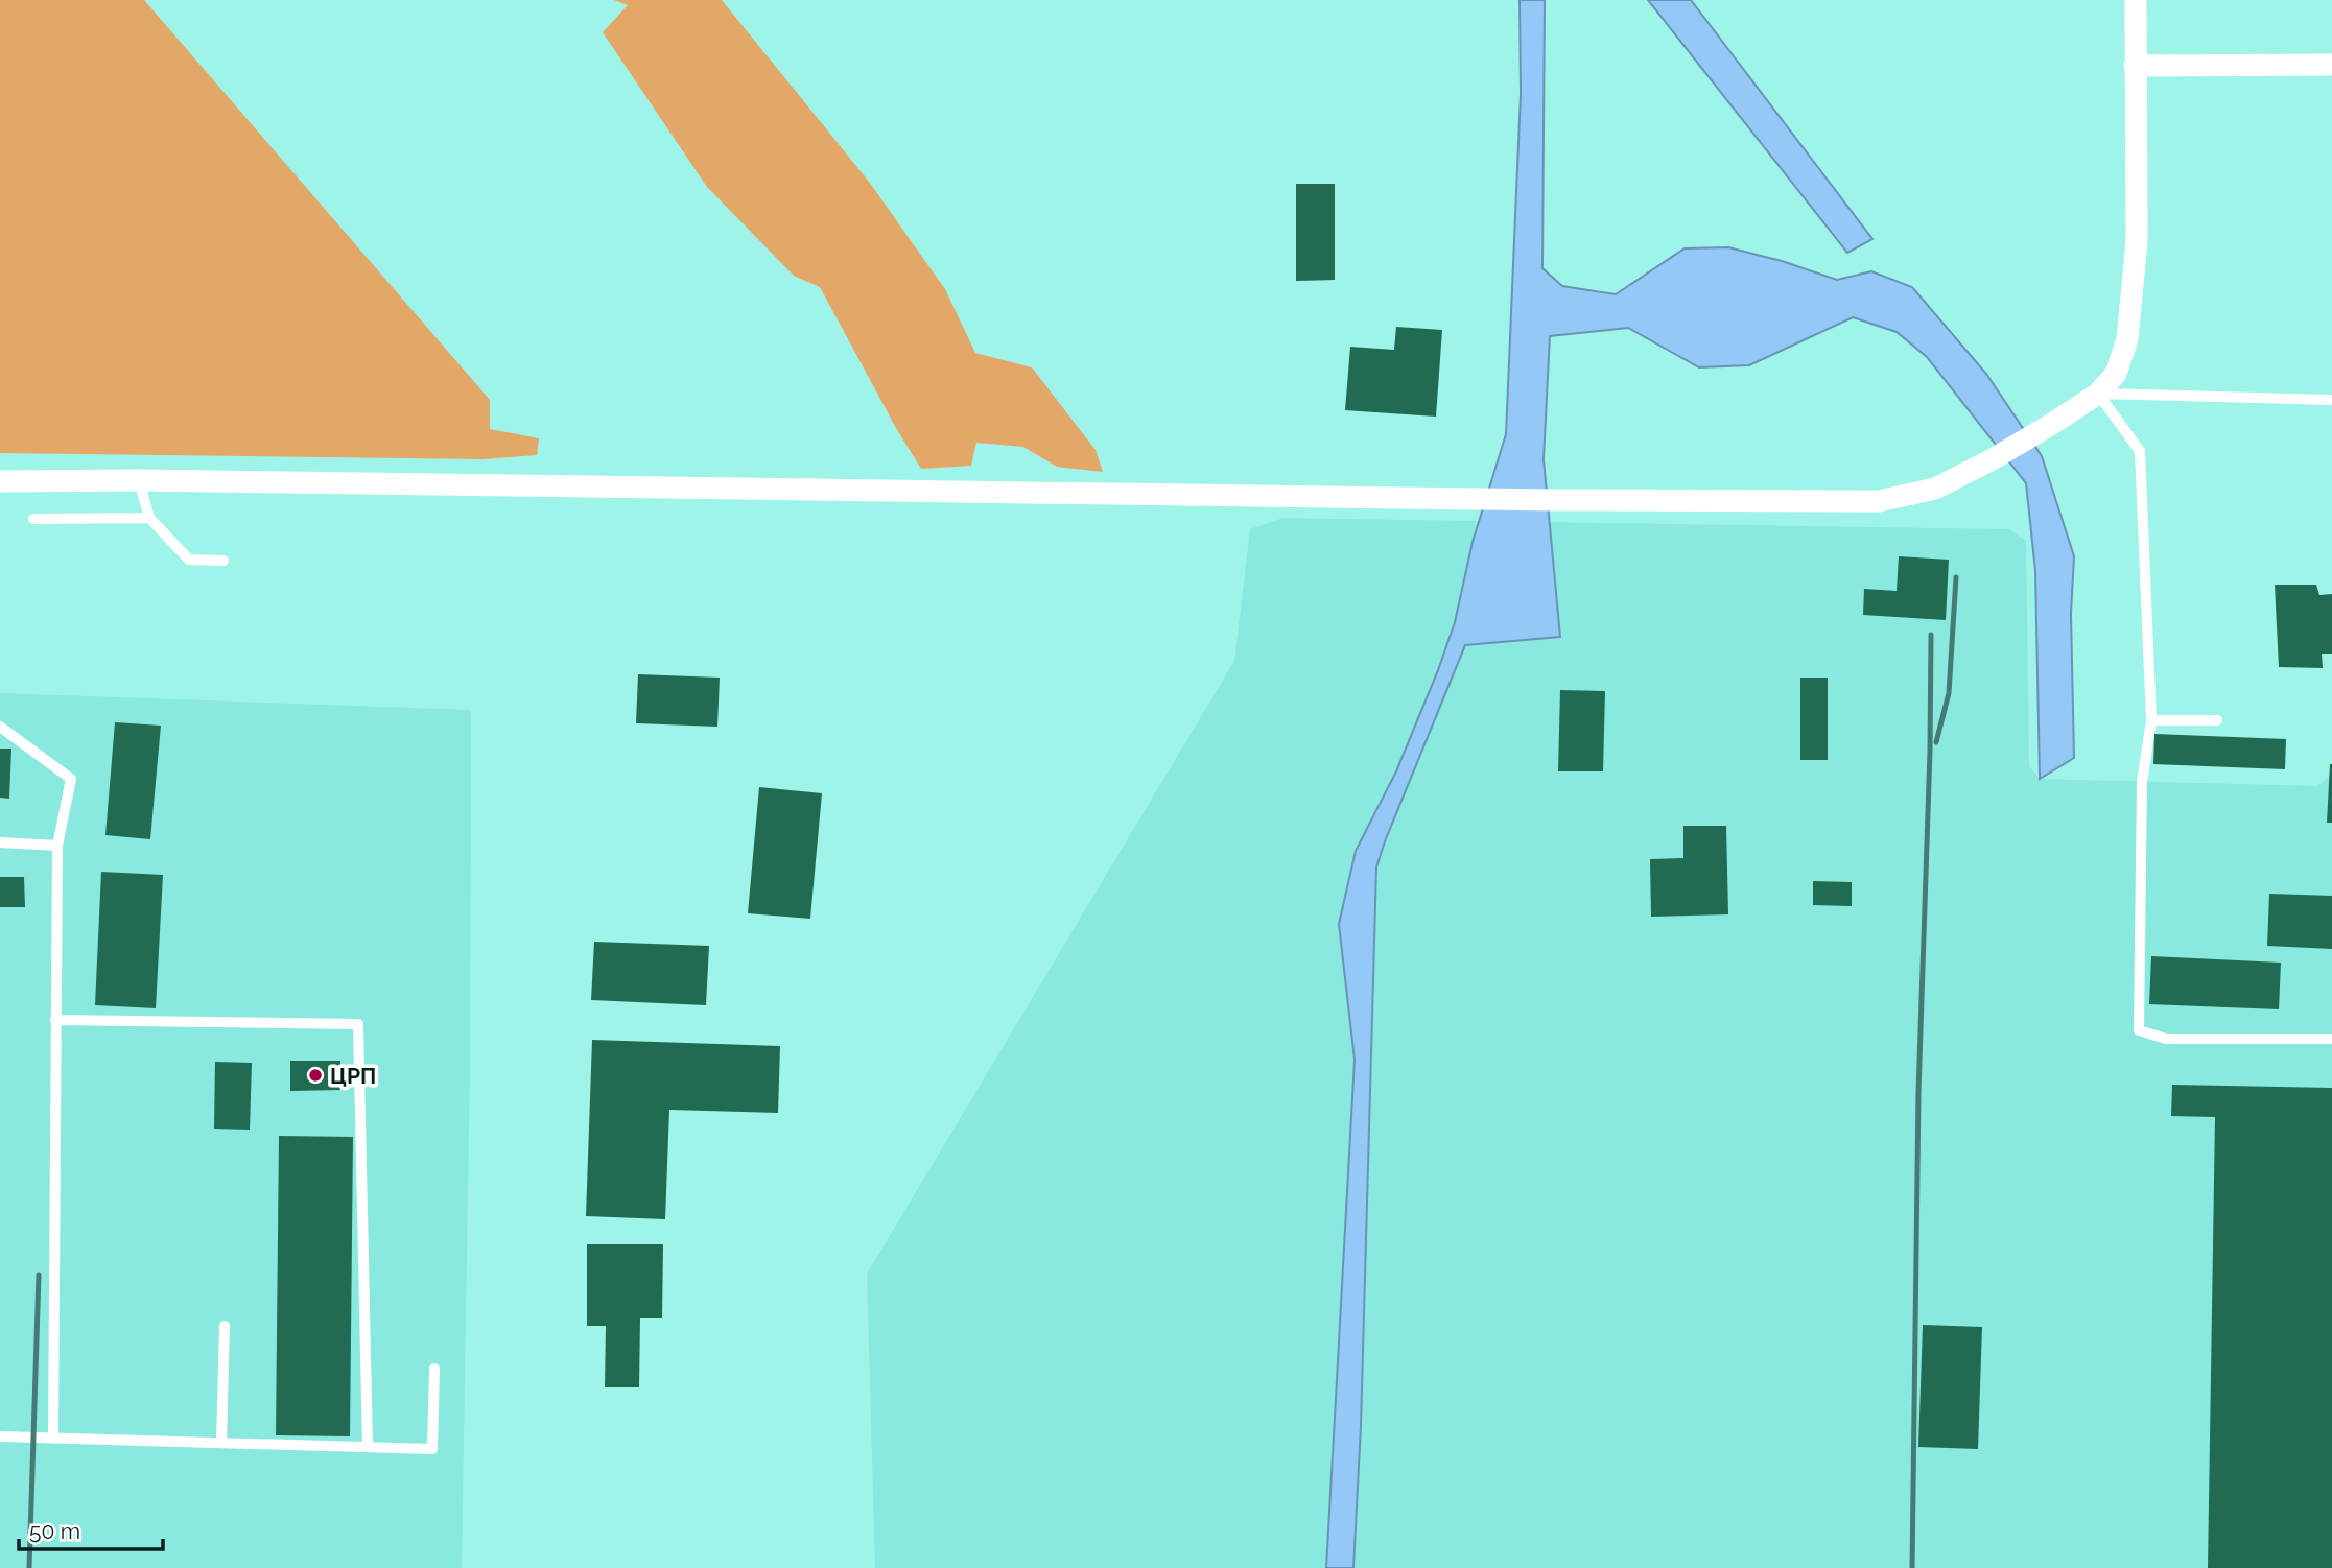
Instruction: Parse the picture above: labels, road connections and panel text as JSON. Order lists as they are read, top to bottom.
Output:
{
  "places": ["ЦРП"],
  "scale_bar": "50 m"
}
